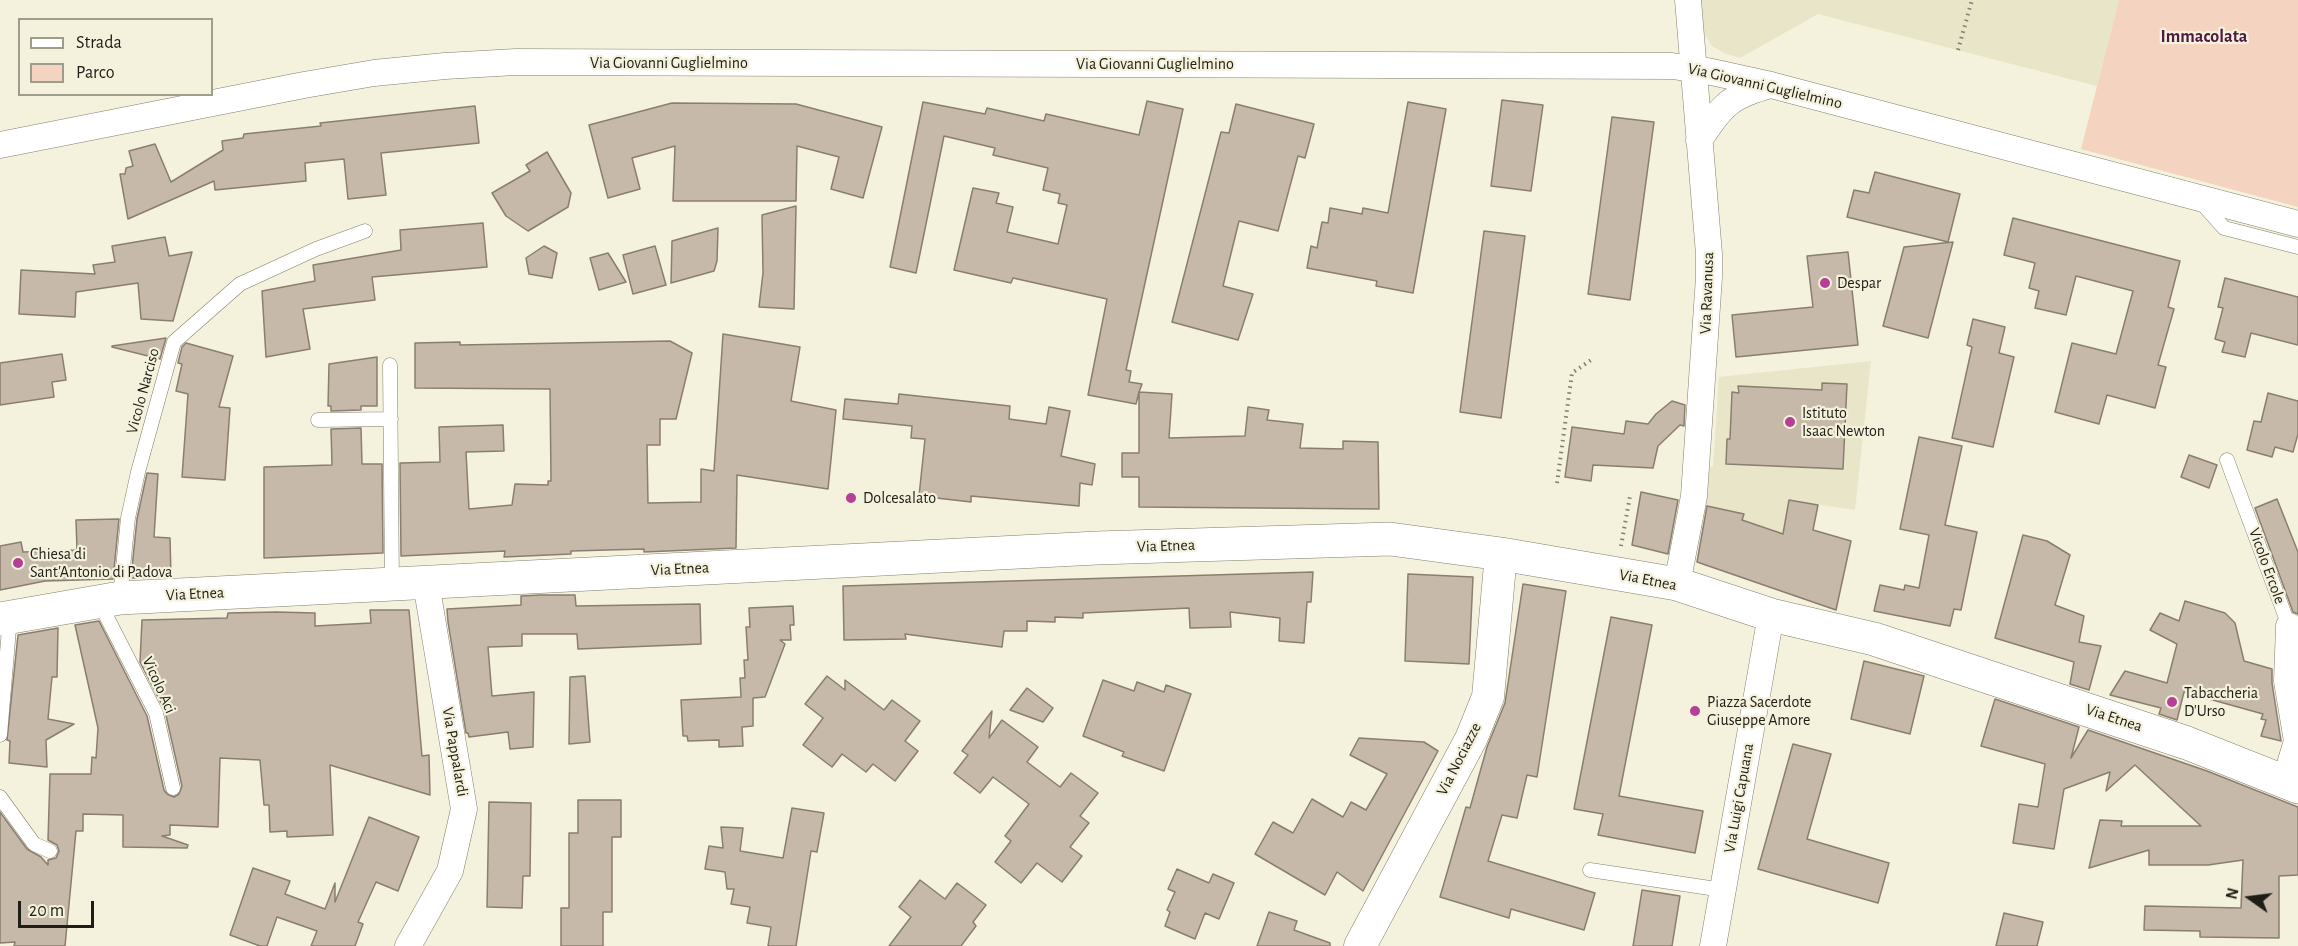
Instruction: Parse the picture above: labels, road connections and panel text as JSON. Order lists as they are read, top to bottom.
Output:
{
  "streets": {
    "main road": ["Via Etnea"],
    "street": [
      "Via Giovanni Guglielmino",
      "Via Ravanusa",
      "Vicolo Ercole",
      "Via Pappalardi",
      "Via Nociazze",
      "Via Luigi Capuana"
    ],
    "lane": ["Vicolo Narciso", "Vicolo Aci"]
  },
  "crossings": [
    ["Via Giovanni Guglielmino", "Via Ravanusa"],
    ["Via Ravanusa", "Via Etnea"],
    ["Vicolo Narciso", "Via Etnea"],
    ["Vicolo Narciso", "Vicolo Aci"],
    ["Via Etnea", "Vicolo Ercole"],
    ["Via Etnea", "Vicolo Aci"],
    ["Via Etnea", "Via Pappalardi"],
    ["Via Etnea", "Via Nociazze"],
    ["Via Etnea", "Via Luigi Capuana"]
  ],
  "districts": ["Immacolata"],
  "places": [
    "Despar",
    "Istituto Isaac Newton",
    "Dolcesalato",
    "Chiesa di Sant'Antonio di Padova",
    "Tabaccheria D'Urso",
    "Piazza Sacerdote Giuseppe Amore"
  ],
  "legend": ["Strada", "Parco"],
  "scale_bar": "20 m",
  "north": "left"
}
